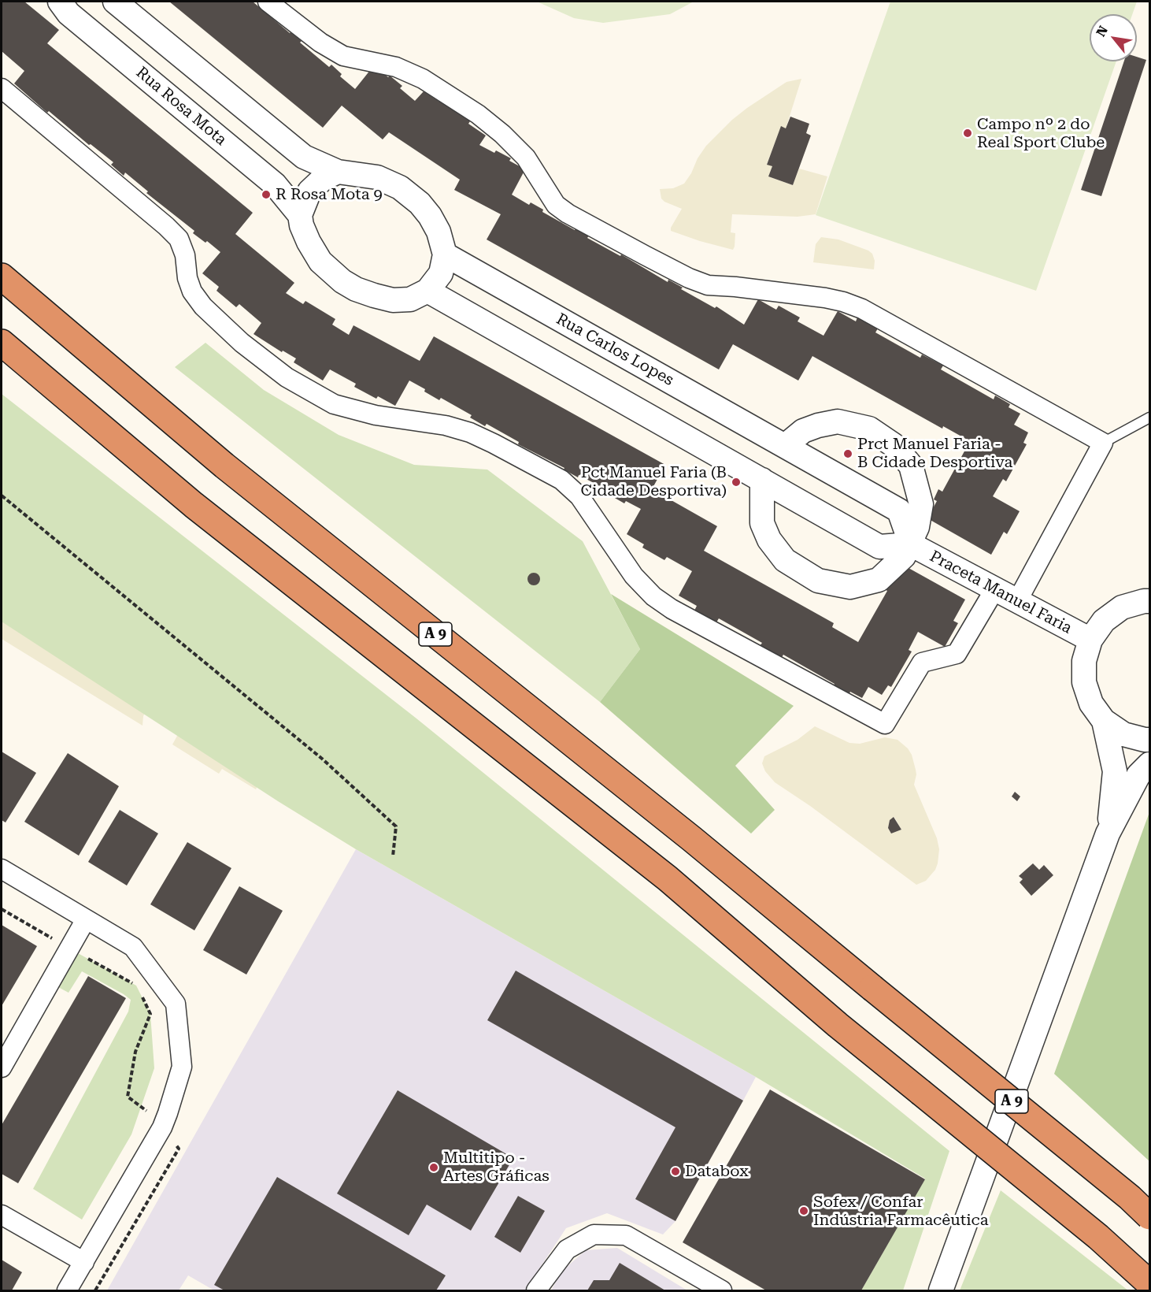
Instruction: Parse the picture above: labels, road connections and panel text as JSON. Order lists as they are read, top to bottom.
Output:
{
  "streets": {
    "highway": ["A 9"],
    "street": ["Rua Rosa Mota", "Rua Carlos Lopes", "Praceta Manuel Faria"]
  },
  "crossings": [
    ["Rua Rosa Mota", "Rua Carlos Lopes"],
    ["Rua Carlos Lopes", "Praceta Manuel Faria"]
  ],
  "places": [
    "Campo nº 2 do Real Sport Clube",
    "R Rosa Mota 9",
    "Prct Manuel Faria - B Cidade Desportiva",
    "Pct Manuel Faria (B Cidade Desportiva)",
    "Multitipo - Artes Gráficas",
    "Databox",
    "Sofex / Confar Indústria Farmacêutica"
  ],
  "north": "top left"
}
